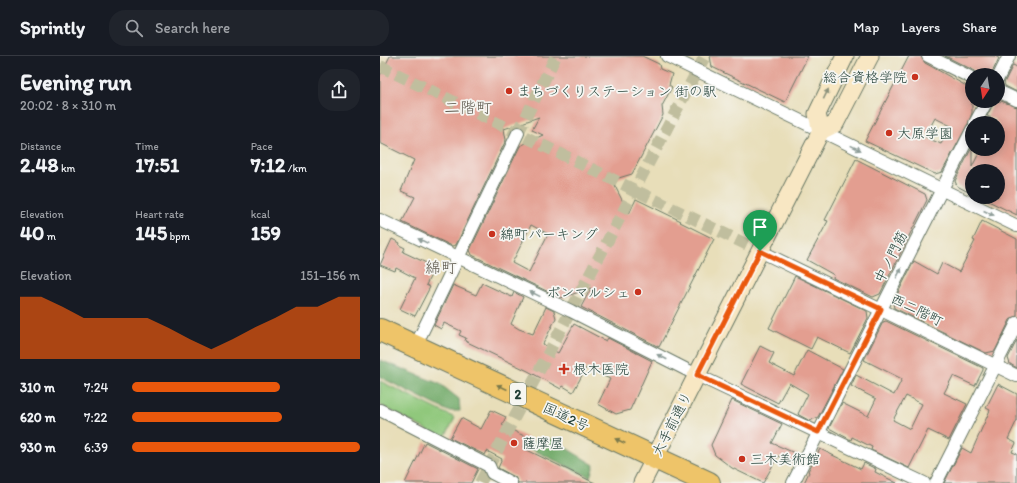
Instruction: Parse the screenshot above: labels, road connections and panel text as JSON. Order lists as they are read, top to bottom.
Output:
{
  "streets": {
    "highway": ["2", "国道2号"],
    "street": ["中ノ門筋", "西二階町", "大手前通り"]
  },
  "crossings": [
    ["中ノ門筋", "西二階町"],
    ["西二階町", "大手前通り"],
    ["国道2号", "大手前通り"]
  ],
  "one_way": ["中ノ門筋", "国道2号"],
  "districts": ["二階町", "綿町"],
  "places": {
    "other": [
      "総合資格学院",
      "まちづくりステーション 街の駅",
      "大原学園",
      "綿町パーキング",
      "ボンマルシェ",
      "薩摩屋",
      "三木美術館"
    ],
    "health": ["根木医院"]
  },
  "north": "bottom",
  "page": {
    "header": "Sprintly",
    "search": "Search here",
    "nav": ["Map", "Layers", "Share"],
    "heading": ["Evening run", "20:02 · 8 × 310 m"],
    "map_buttons": ["+", "−"],
    "stats": [
      ["Distance", "2.48 km"],
      ["Time", "17:51"],
      ["Pace", "7:12 /km"],
      ["Elevation", "40 m"],
      ["Heart rate", "145 bpm"],
      ["kcal", "159"]
    ],
    "chart": ["Elevation", "151–156 m"],
    "list": [
      {
        "name": "310 m",
        "note": "7:24"
      },
      {
        "name": "620 m",
        "note": "7:22"
      },
      {
        "name": "930 m",
        "note": "6:39"
      }
    ]
  }
}
